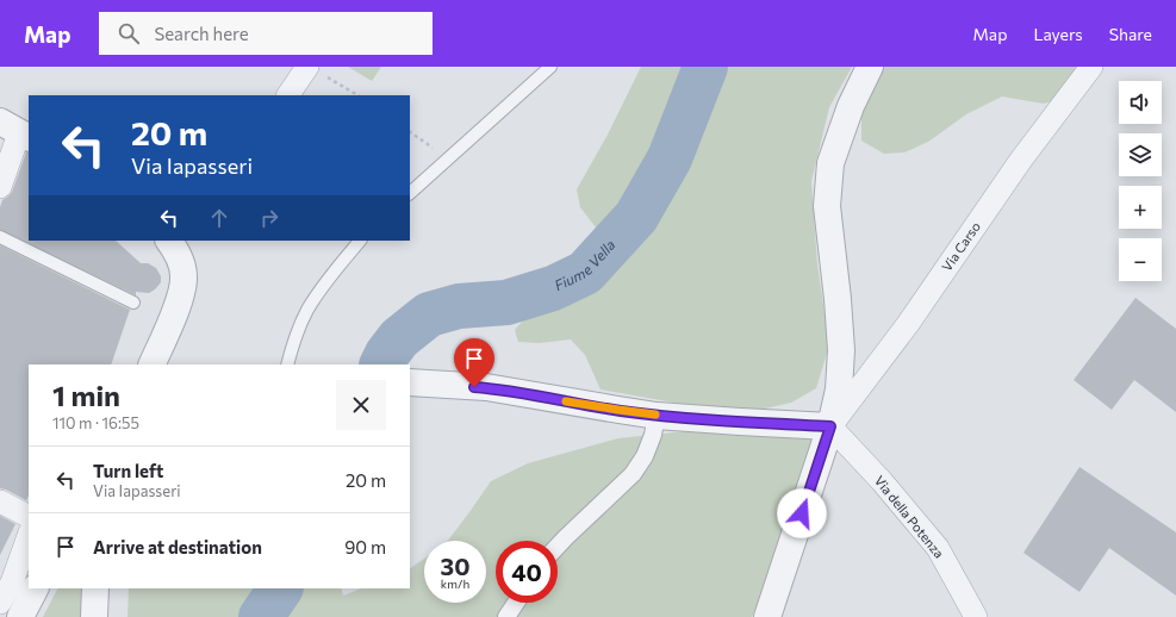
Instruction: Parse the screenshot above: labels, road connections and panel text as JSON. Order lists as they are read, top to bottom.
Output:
{
  "streets": {
    "street": ["Via Carso", "Via della Potenza"]
  },
  "crossings": [
    ["Via Carso", "Via della Potenza"]
  ],
  "water": ["Fiume Vella"],
  "page": {
    "header": "Map",
    "search": "Search here",
    "nav": ["Map", "Layers", "Share"],
    "map_buttons": ["+", "−"],
    "turn": ["20 m", "Via Iapasseri"],
    "heading": ["1 min", "110 m · 16:55"],
    "list": [
      {
        "name": "Turn left",
        "note": "Via Iapasseri",
        "value": "20 m"
      },
      {
        "name": "Arrive at destination",
        "value": "90 m"
      }
    ],
    "speed": "30 km/h",
    "limit": "40"
  }
}
